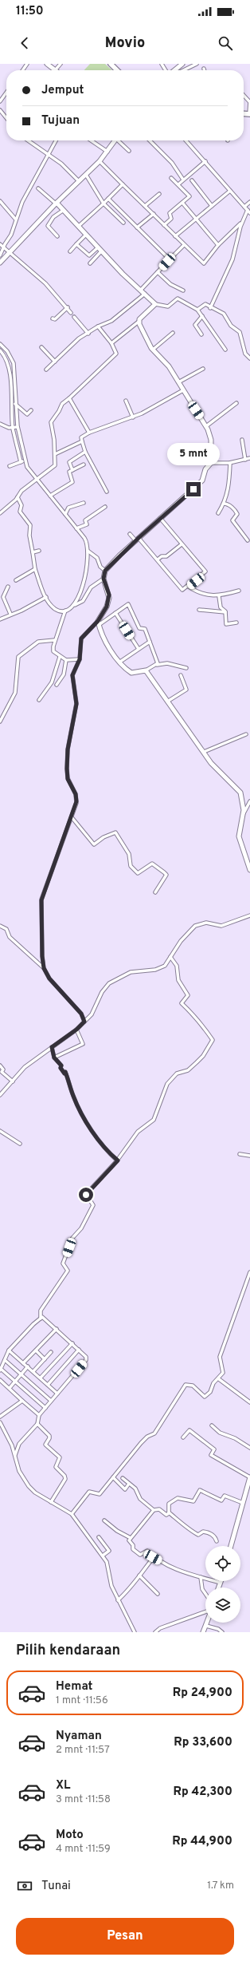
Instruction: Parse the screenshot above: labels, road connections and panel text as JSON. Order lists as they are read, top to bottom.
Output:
{
  "page": {
    "status": "11:50",
    "header": "Movio",
    "banner": ["Jemput", "Tujuan"],
    "bubble": "5 mnt",
    "heading": "Pilih kendaraan",
    "list": [
      {
        "name": "Hemat",
        "note": "1 mnt · 11:56",
        "value": "Rp 24,900"
      },
      {
        "name": "Nyaman",
        "note": "2 mnt · 11:57",
        "value": "Rp 33,600"
      },
      {
        "name": "XL",
        "note": "3 mnt · 11:58",
        "value": "Rp 42,300"
      },
      {
        "name": "Moto",
        "note": "4 mnt · 11:59",
        "value": "Rp 44,900"
      }
    ],
    "pay": ["Tunai", "1.7 km"],
    "buttons": "Pesan"
  }
}
